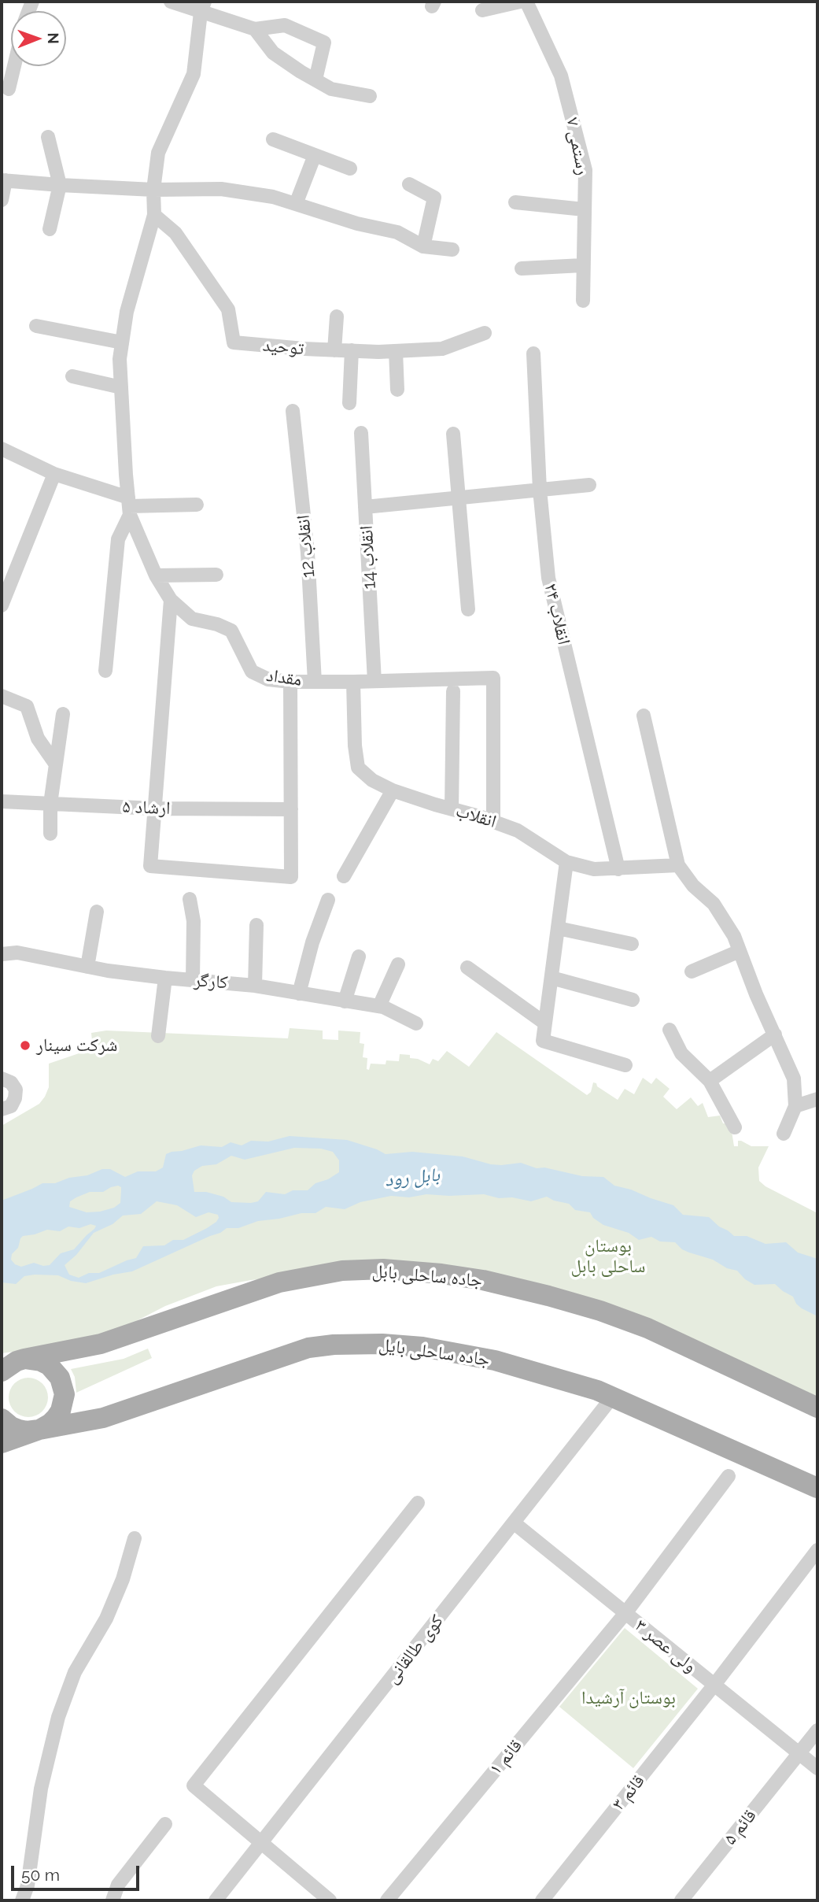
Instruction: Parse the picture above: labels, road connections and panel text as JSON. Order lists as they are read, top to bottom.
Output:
{
  "streets": {
    "main road": ["جاده ساحلی بابل", "جاده ساحلی بایل"],
    "street": [
      "رستمی ۷",
      "توحید",
      "انقلاب 12",
      "انقلاب 14",
      "انقلاب ۲۴",
      "مقداد",
      "ارشاد ۵",
      "انقلاب",
      "کارگر",
      "ولی عصر ۳",
      "کوی طالقانی",
      "قائم ۱",
      "قائم ۳",
      "قائم ۵"
    ]
  },
  "crossings": [
    ["انقلاب 12", "مقداد"],
    ["انقلاب 14", "مقداد"],
    ["انقلاب ۲۴", "انقلاب"],
    ["مقداد", "انقلاب"],
    ["جاده ساحلی بایل", "کوی طالقانی"],
    ["ولی عصر ۳", "کوی طالقانی"],
    ["ولی عصر ۳", "قائم ۱"],
    ["ولی عصر ۳", "قائم ۳"],
    ["ولی عصر ۳", "قائم ۵"]
  ],
  "water": ["بابل رود"],
  "parks": ["بوستان ساحلی بابل", "بوستان آرشیدا"],
  "places": ["شرکت سینار"],
  "scale_bar": "50 m",
  "north": "right"
}
